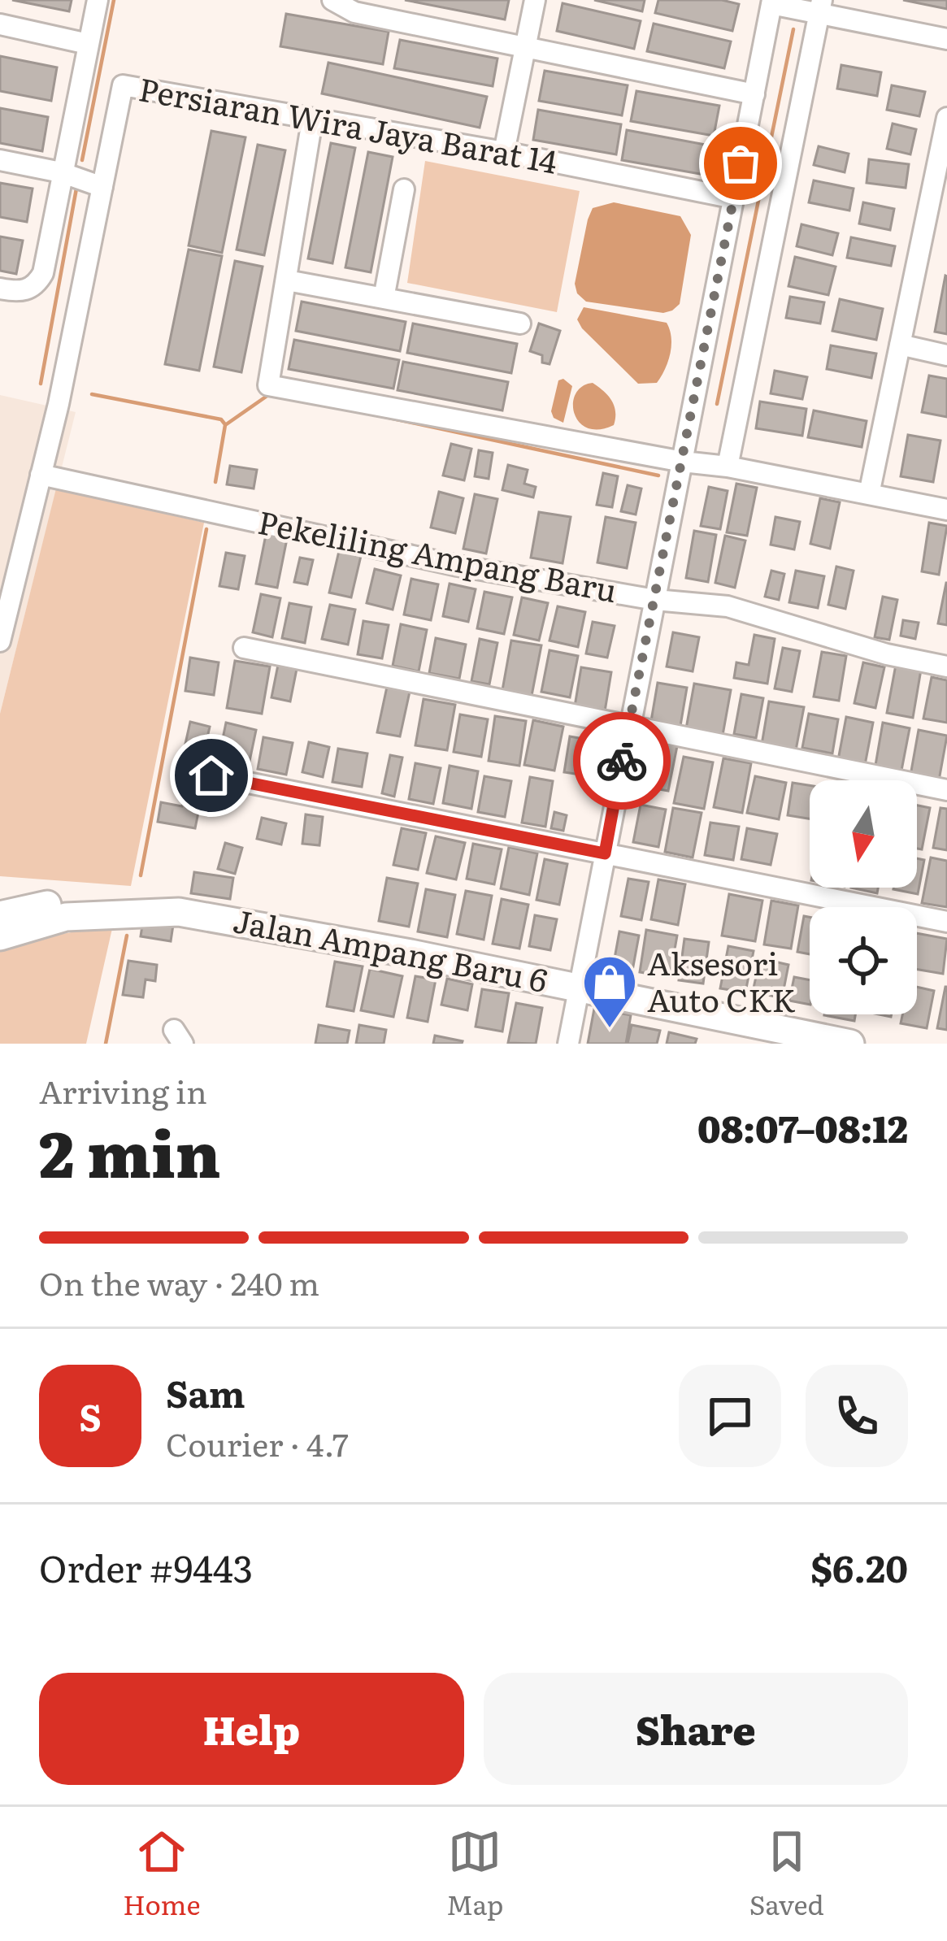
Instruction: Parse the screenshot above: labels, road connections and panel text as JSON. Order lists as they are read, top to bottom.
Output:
{
  "streets": {
    "main road": ["Jalan Ampang Baru 6"],
    "street": ["Persiaran Wira Jaya Barat 14", "Pekeliling Ampang Baru"]
  },
  "crossings": [
    ["Persiaran Wira Jaya Barat 14", "Pekeliling Ampang Baru"]
  ],
  "places": {
    "shop": ["Aksesori Auto CKK"]
  },
  "north": "bottom",
  "page": {
    "heading": ["2 min", "Arriving in", "08:07–08:12"],
    "panel": [
      "Sam",
      "Courier · 4.7",
      "Order #9443",
      "$6.20"
    ],
    "bar": "On the way · 240 m",
    "round": "S",
    "buttons": ["Help", "Share"],
    "tabs": ["Home", "Map", "Saved"]
  }
}
